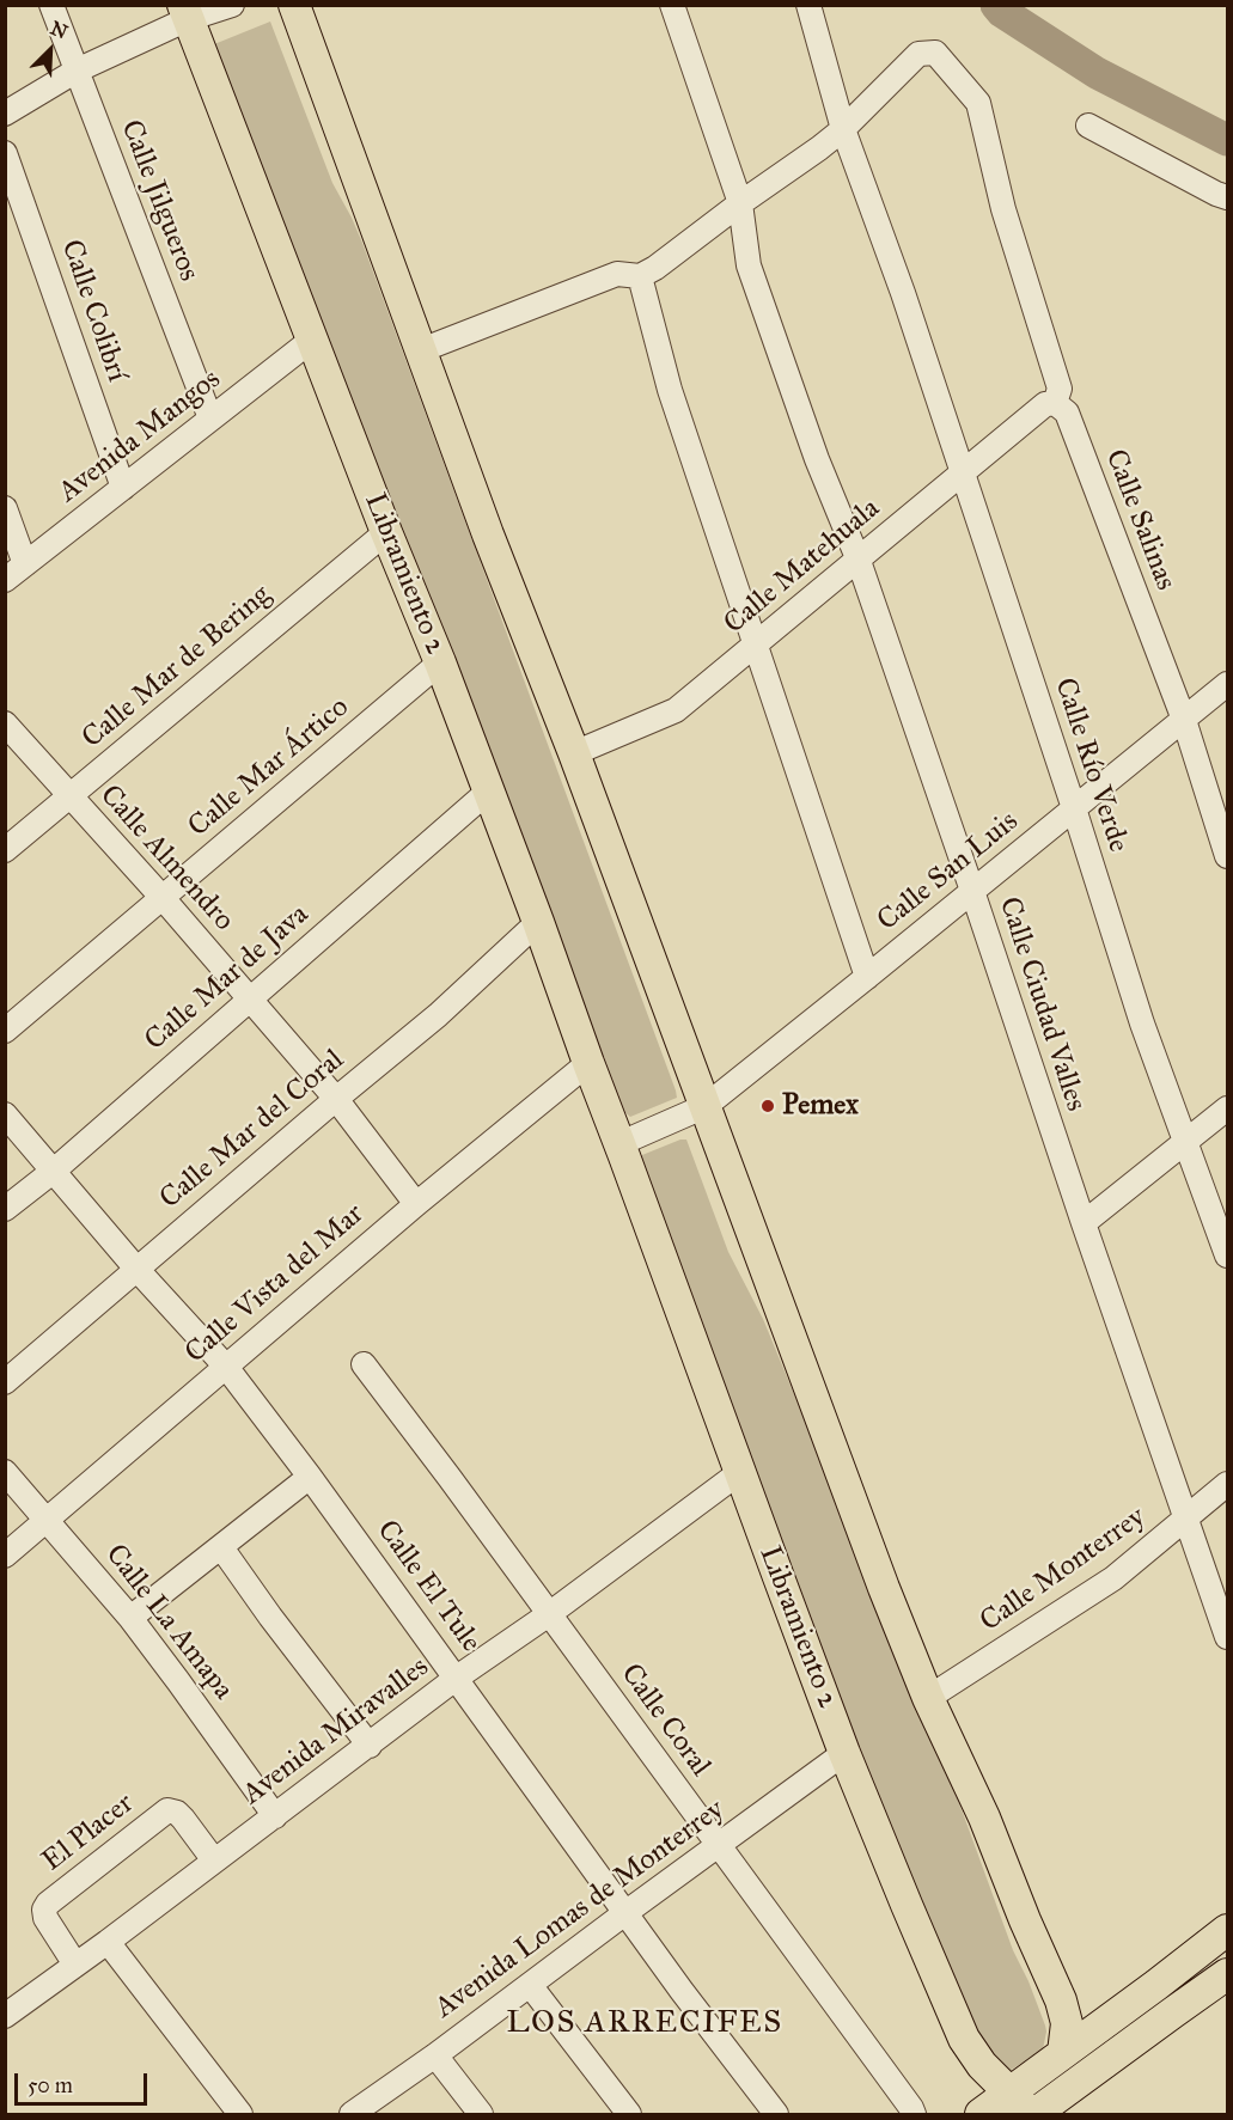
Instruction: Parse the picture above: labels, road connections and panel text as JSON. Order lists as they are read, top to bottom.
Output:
{
  "streets": {
    "main road": ["Libramiento 2"],
    "street": [
      "Calle Jilgueros",
      "Calle Colibrí",
      "Avenida Mangos",
      "Calle Salinas",
      "Calle Matehuala",
      "Calle Mar de Bering",
      "Calle Río Verde",
      "Calle Mar Ártico",
      "Calle Almendro",
      "Calle San Luis",
      "Calle Mar de Java",
      "Calle Ciudad Valles",
      "Calle Mar del Coral",
      "Calle Vista del Mar",
      "Calle Monterrey",
      "Calle El Tule",
      "Calle La Amapa",
      "Calle Coral",
      "Avenida Miravalles",
      "El Placer",
      "Avenida Lomas de Monterrey"
    ]
  },
  "crossings": [
    ["Calle Jilgueros", "Avenida Mangos"],
    ["Calle Colibrí", "Avenida Mangos"],
    ["Avenida Mangos", "Libramiento 2"],
    ["Calle Salinas", "Calle Matehuala"],
    ["Calle Salinas", "Calle San Luis"],
    ["Calle Matehuala", "Calle Río Verde"],
    ["Calle Matehuala", "Calle Ciudad Valles"],
    ["Libramiento 2", "Calle Mar de Bering"],
    ["Libramiento 2", "Calle Mar Ártico"],
    ["Libramiento 2", "Calle Mar de Java"],
    ["Libramiento 2", "Calle Mar del Coral"],
    ["Libramiento 2", "Calle Vista del Mar"],
    ["Libramiento 2", "Avenida Miravalles"],
    ["Libramiento 2", "Avenida Lomas de Monterrey"],
    ["Calle Mar de Bering", "Calle Almendro"],
    ["Calle Río Verde", "Calle San Luis"],
    ["Calle Mar Ártico", "Calle Almendro"],
    ["Calle Almendro", "Calle Mar de Java"],
    ["Calle Almendro", "Calle Mar del Coral"],
    ["Calle Almendro", "Calle Vista del Mar"],
    ["Calle San Luis", "Calle Ciudad Valles"],
    ["Calle Mar de Java", "Calle El Tule"],
    ["Calle Ciudad Valles", "Calle Monterrey"],
    ["Calle Mar del Coral", "Calle El Tule"],
    ["Calle Vista del Mar", "Calle El Tule"],
    ["Calle Vista del Mar", "Calle La Amapa"],
    ["Calle El Tule", "Avenida Miravalles"],
    ["Calle El Tule", "Avenida Lomas de Monterrey"],
    ["Calle La Amapa", "Avenida Miravalles"],
    ["Calle Coral", "Avenida Miravalles"],
    ["Calle Coral", "Avenida Lomas de Monterrey"],
    ["Avenida Miravalles", "El Placer"]
  ],
  "districts": ["LOS ARRECIFES"],
  "places": ["Pemex"],
  "scale_bar": "50 m",
  "north": "top right"
}
